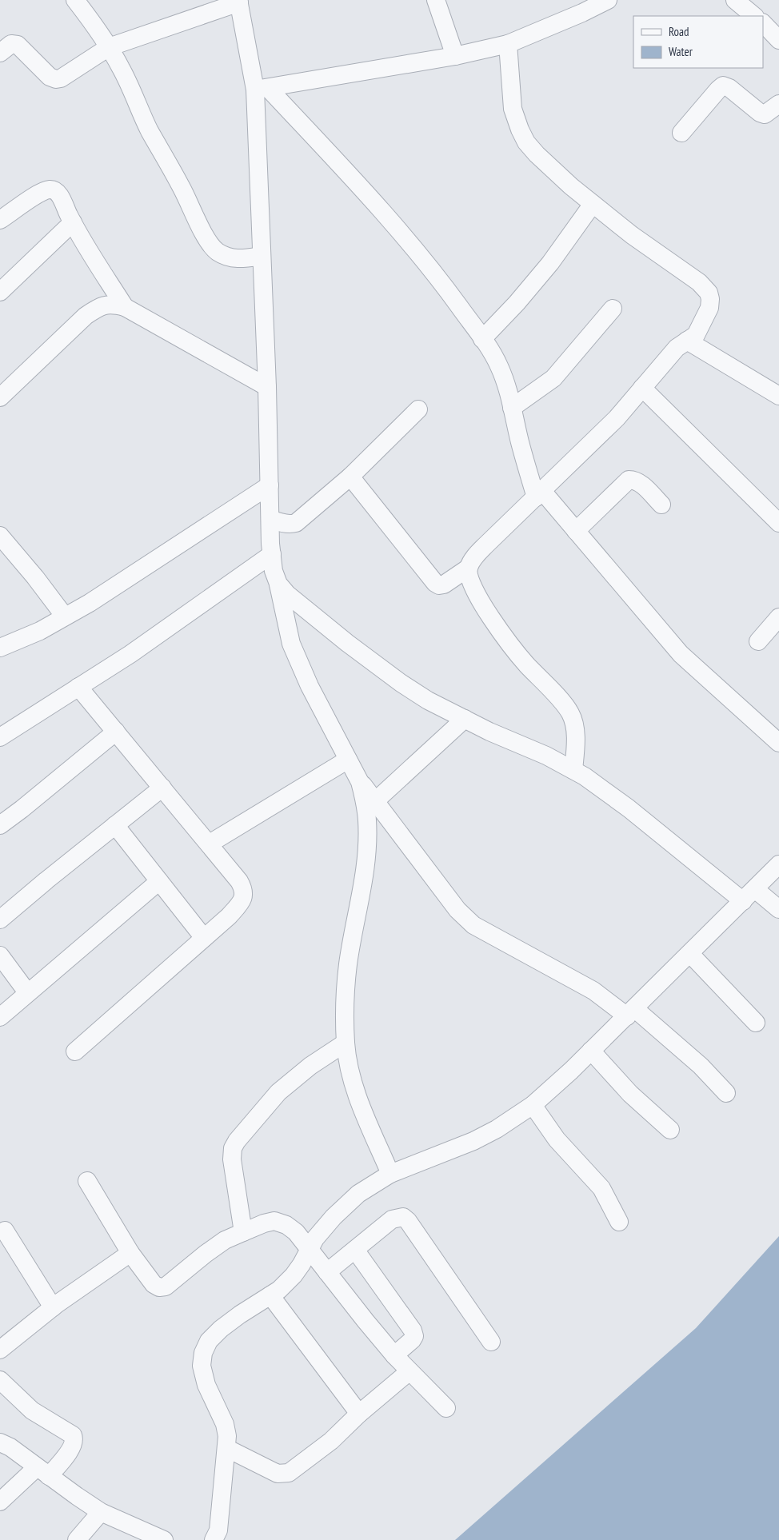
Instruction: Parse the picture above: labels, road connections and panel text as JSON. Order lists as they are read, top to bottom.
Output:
{
  "legend": ["Road", "Water"]
}
